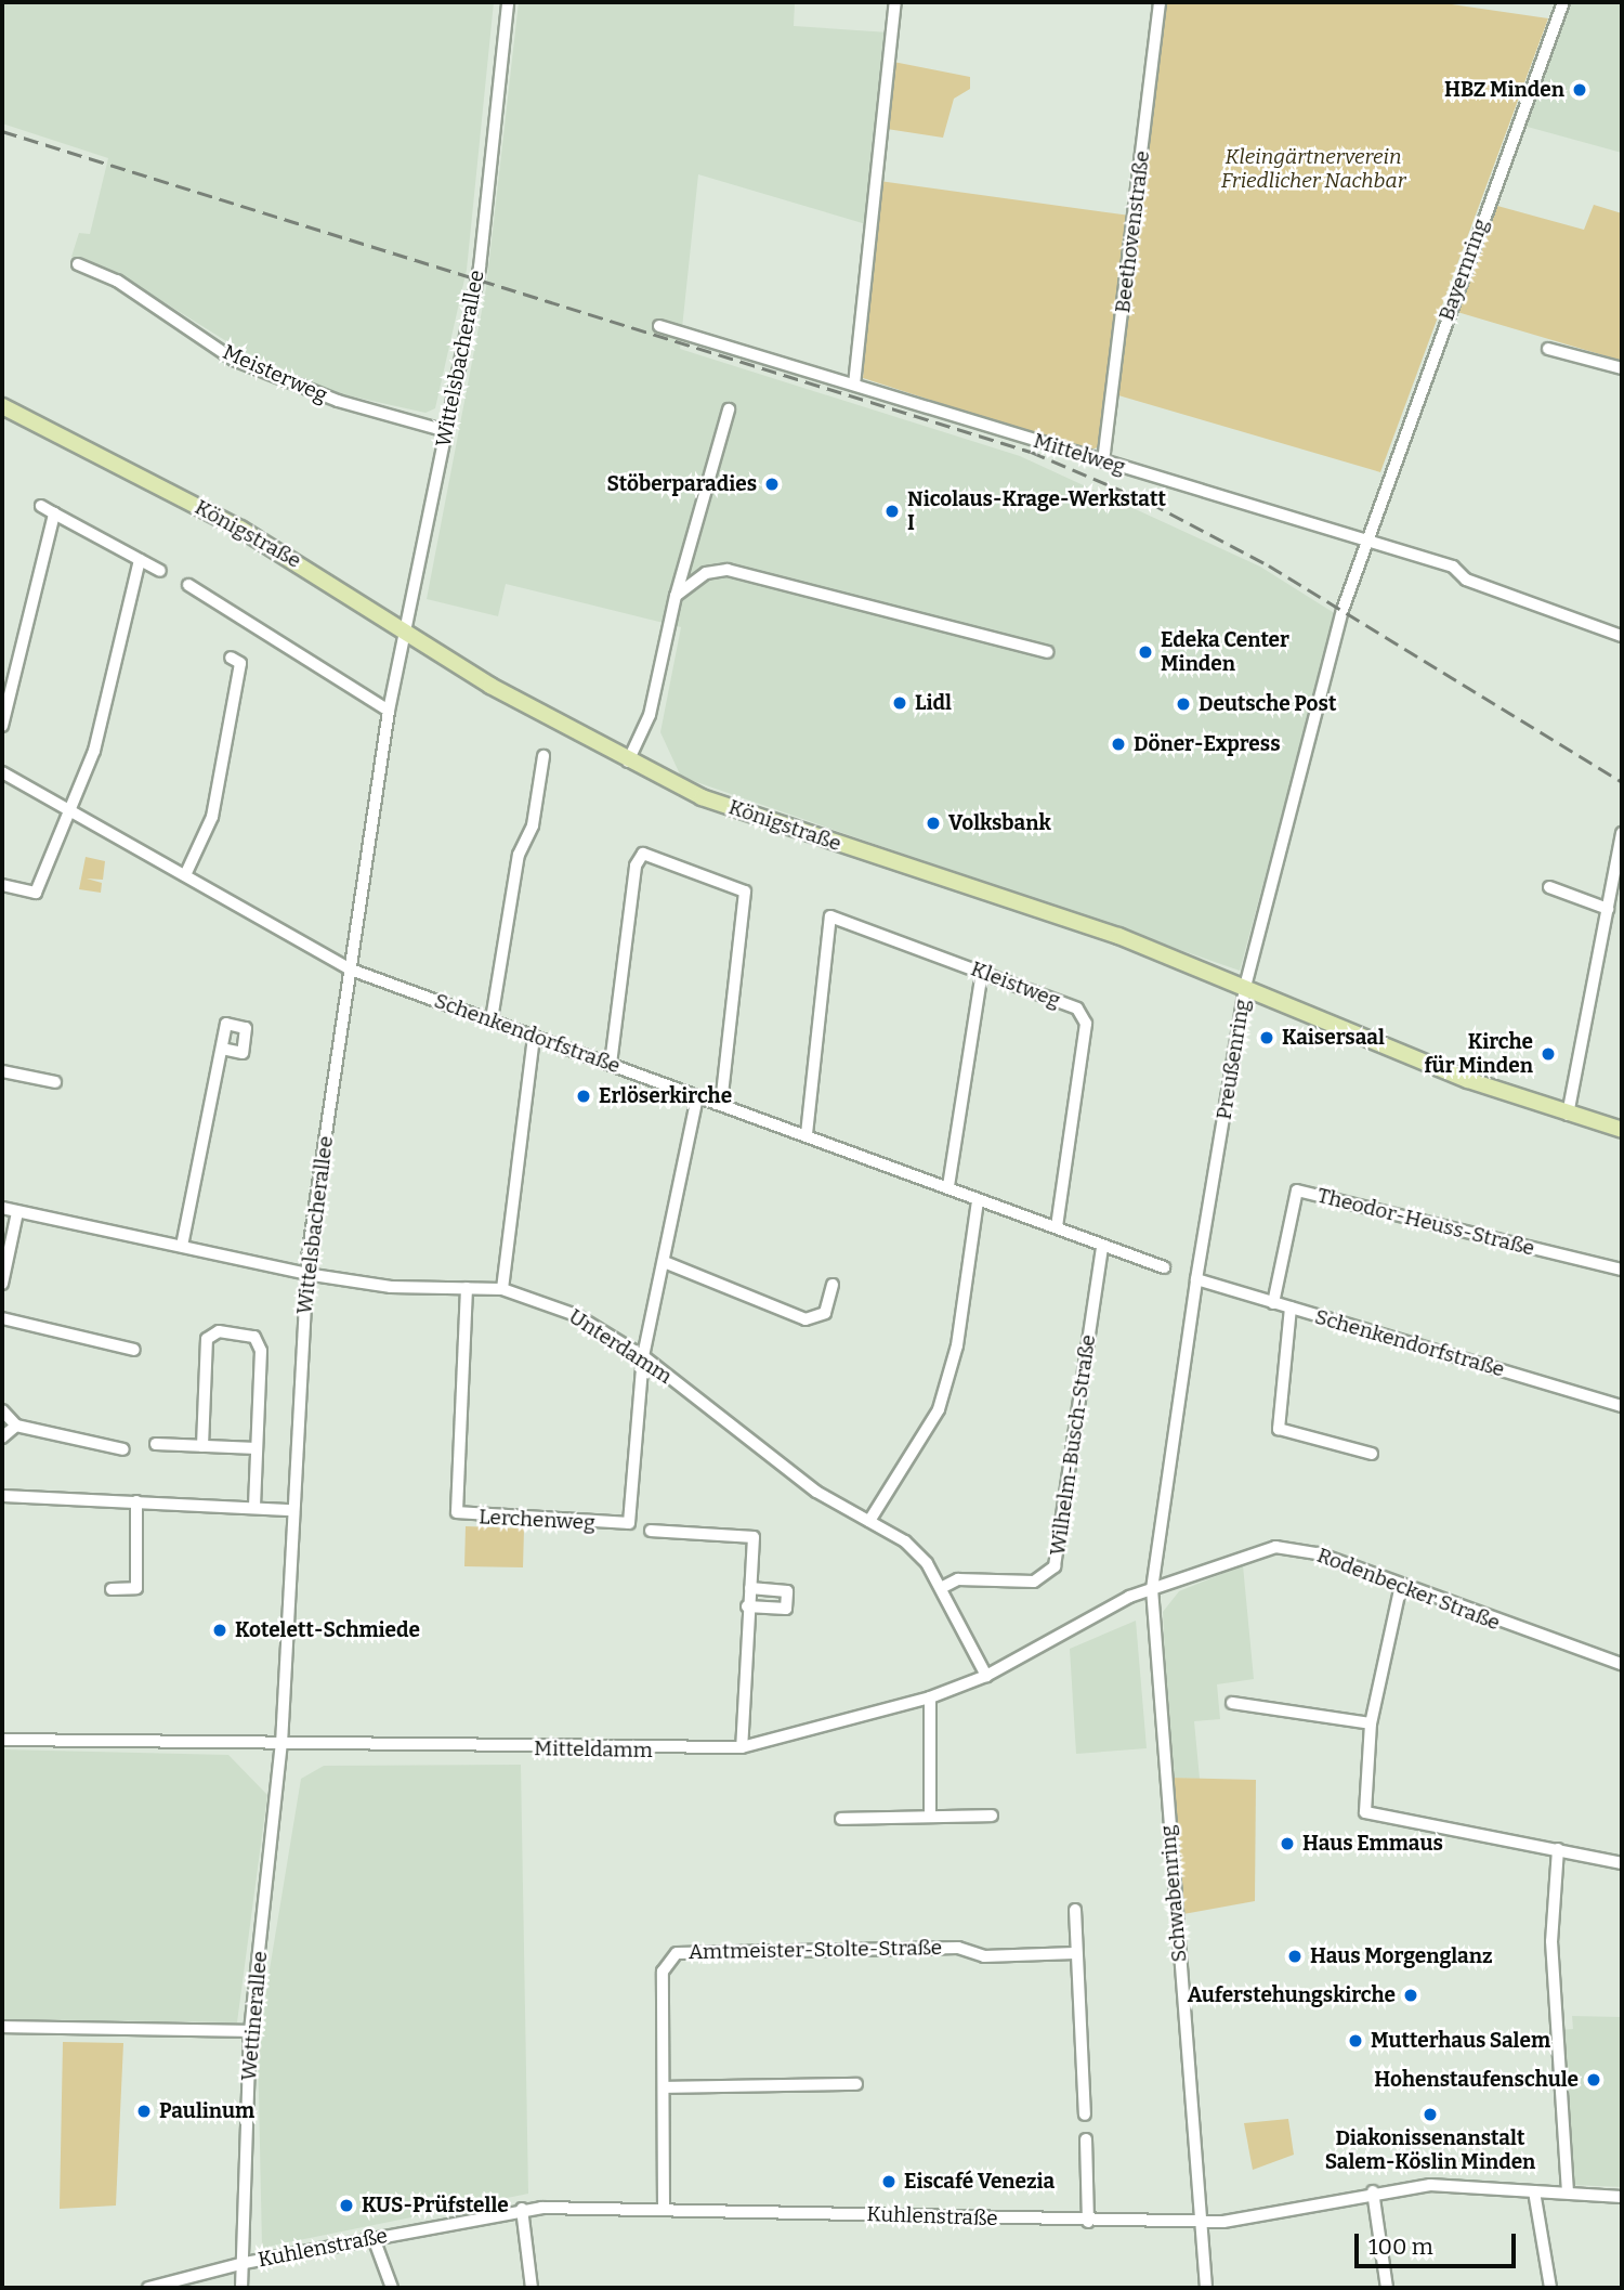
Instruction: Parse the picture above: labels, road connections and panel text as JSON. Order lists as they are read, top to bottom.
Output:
{
  "streets": {
    "main road": ["Königstraße"],
    "street": [
      "Beethovenstraße",
      "Bayernring",
      "Wittelsbacherallee",
      "Meisterweg",
      "Mittelweg",
      "Kleistweg",
      "Schenkendorfstraße",
      "Preußenring",
      "Theodor-Heuss-Straße",
      "Unterdamm",
      "Wilhelm-Busch-Straße",
      "Lerchenweg",
      "Rodenbecker Straße",
      "Mitteldamm",
      "Schwabenring",
      "Amtmeister-Stolte-Straße",
      "Wettinerallee",
      "Kuhlenstraße"
    ]
  },
  "crossings": [
    ["Beethovenstraße", "Mittelweg"],
    ["Bayernring", "Mittelweg"],
    ["Bayernring", "Preußenring"],
    ["Wittelsbacherallee", "Meisterweg"],
    ["Wittelsbacherallee", "Königstraße"],
    ["Wittelsbacherallee", "Schenkendorfstraße"],
    ["Wittelsbacherallee", "Unterdamm"],
    ["Wittelsbacherallee", "Mitteldamm"],
    ["Wittelsbacherallee", "Wettinerallee"],
    ["Mittelweg", "Preußenring"],
    ["Königstraße", "Preußenring"],
    ["Kleistweg", "Schenkendorfstraße"],
    ["Schenkendorfstraße", "Preußenring"],
    ["Schenkendorfstraße", "Theodor-Heuss-Straße"],
    ["Schenkendorfstraße", "Wilhelm-Busch-Straße"],
    ["Preußenring", "Rodenbecker Straße"],
    ["Preußenring", "Mitteldamm"],
    ["Preußenring", "Schwabenring"],
    ["Unterdamm", "Wilhelm-Busch-Straße"],
    ["Unterdamm", "Lerchenweg"],
    ["Unterdamm", "Mitteldamm"],
    ["Rodenbecker Straße", "Mitteldamm"],
    ["Rodenbecker Straße", "Schwabenring"],
    ["Mitteldamm", "Schwabenring"],
    ["Mitteldamm", "Wettinerallee"],
    ["Schwabenring", "Kuhlenstraße"],
    ["Amtmeister-Stolte-Straße", "Kuhlenstraße"],
    ["Wettinerallee", "Kuhlenstraße"]
  ],
  "parks": ["Kleingärtnerverein Friedlicher Nachbar"],
  "places": [
    "HBZ Minden",
    "Stöberparadies",
    "Nicolaus-Krage-Werkstatt I",
    "Edeka Center Minden",
    "Lidl",
    "Deutsche Post",
    "Döner-Express",
    "Volksbank",
    "Kaisersaal",
    "Kirche für Minden",
    "Erlöserkirche",
    "Kotelett-Schmiede",
    "Haus Emmaus",
    "Haus Morgenglanz",
    "Auferstehungskirche",
    "Mutterhaus Salem",
    "Hohenstaufenschule",
    "Paulinum",
    "Diakonissenanstalt Salem-Köslin Minden",
    "Eiscafé Venezia",
    "KUS-Prüfstelle"
  ],
  "scale_bar": "100 m"
}
